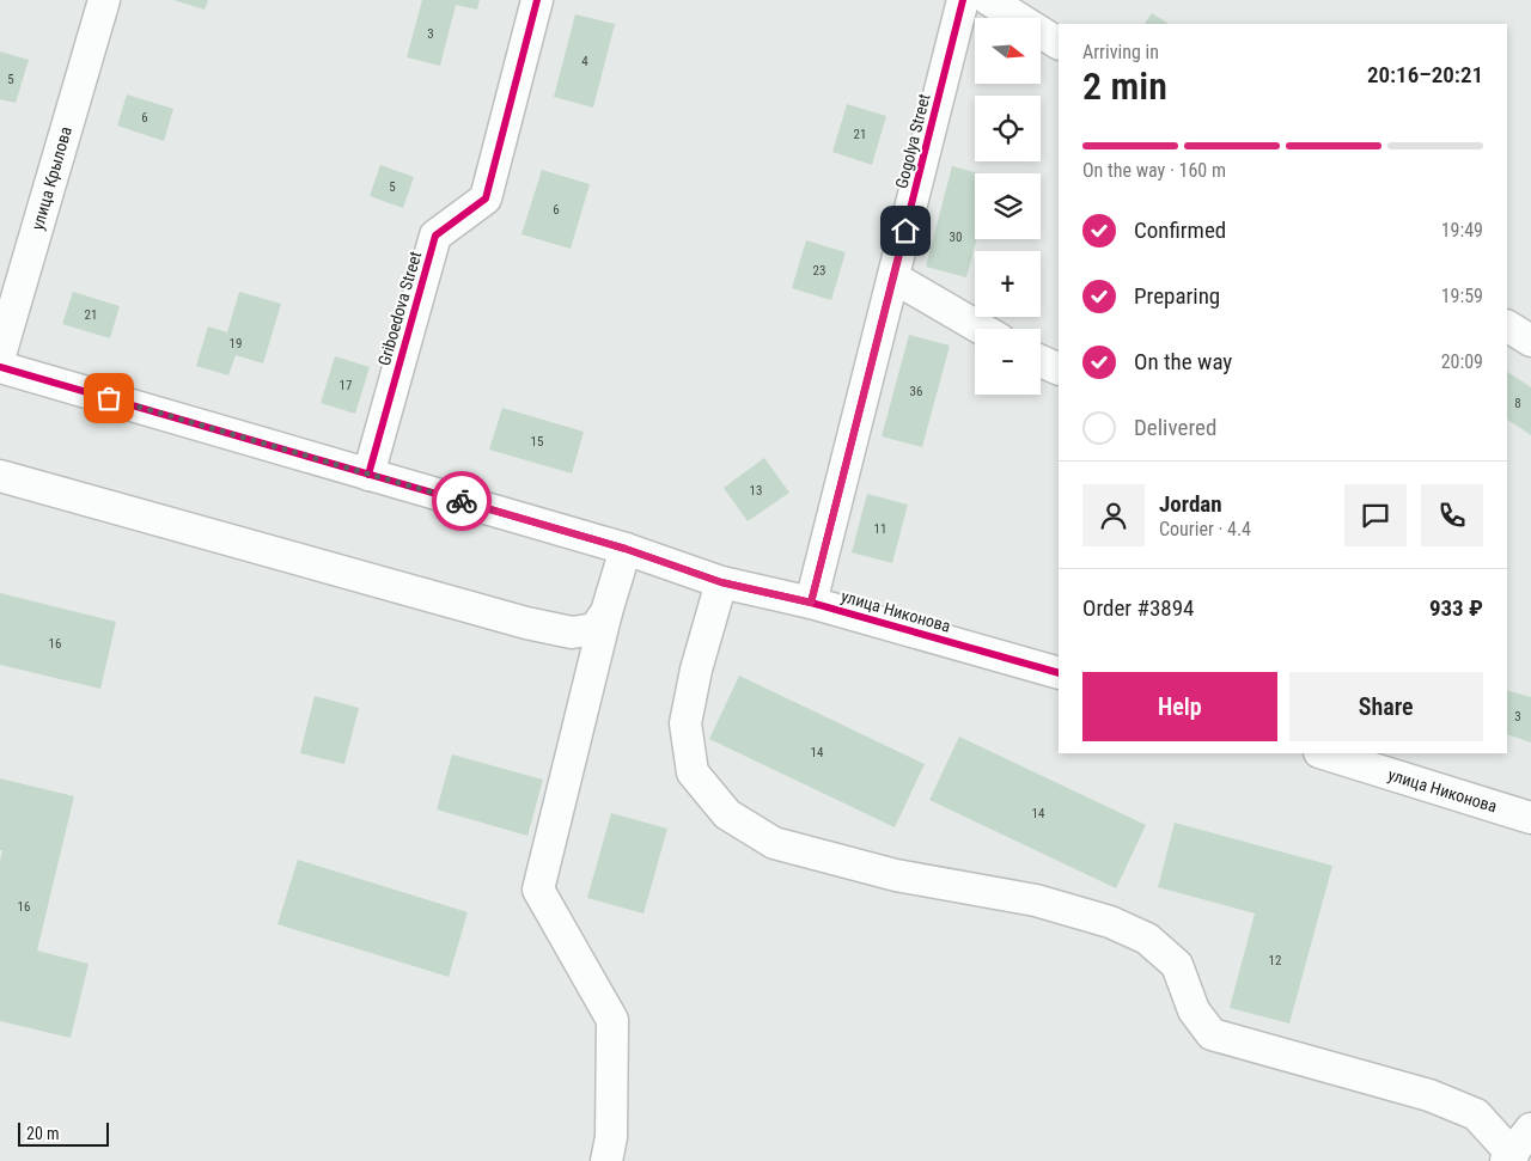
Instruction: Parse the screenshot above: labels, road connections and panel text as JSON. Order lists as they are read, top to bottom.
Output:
{
  "streets": {
    "street": [
      "Gogolya Street",
      "улица Крылова",
      "Griboedova Street",
      "улица Никонова"
    ]
  },
  "crossings": [
    ["Gogolya Street", "улица Никонова"],
    ["Griboedova Street", "улица Никонова"]
  ],
  "house_numbers": [
    "3",
    "4",
    "5",
    "6",
    "21",
    "5",
    "6",
    "30",
    "23",
    "21",
    "19",
    "17",
    "36",
    "8",
    "15",
    "13",
    "11",
    "16",
    "3",
    "14",
    "14",
    "16",
    "12"
  ],
  "scale_bar": "20 m",
  "north": "right",
  "page": {
    "map_buttons": ["+", "−"],
    "heading": ["2 min", "Arriving in", "20:16–20:21"],
    "panel": [
      "Jordan",
      "Courier · 4.4",
      "Order #3894",
      "933 ₽"
    ],
    "bar": "On the way · 160 m",
    "list": [
      ["Confirmed", "19:49"],
      ["Preparing", "19:59"],
      ["On the way", "20:09"],
      "Delivered"
    ],
    "buttons": ["Help", "Share"],
    "scale": "20 m"
  }
}
